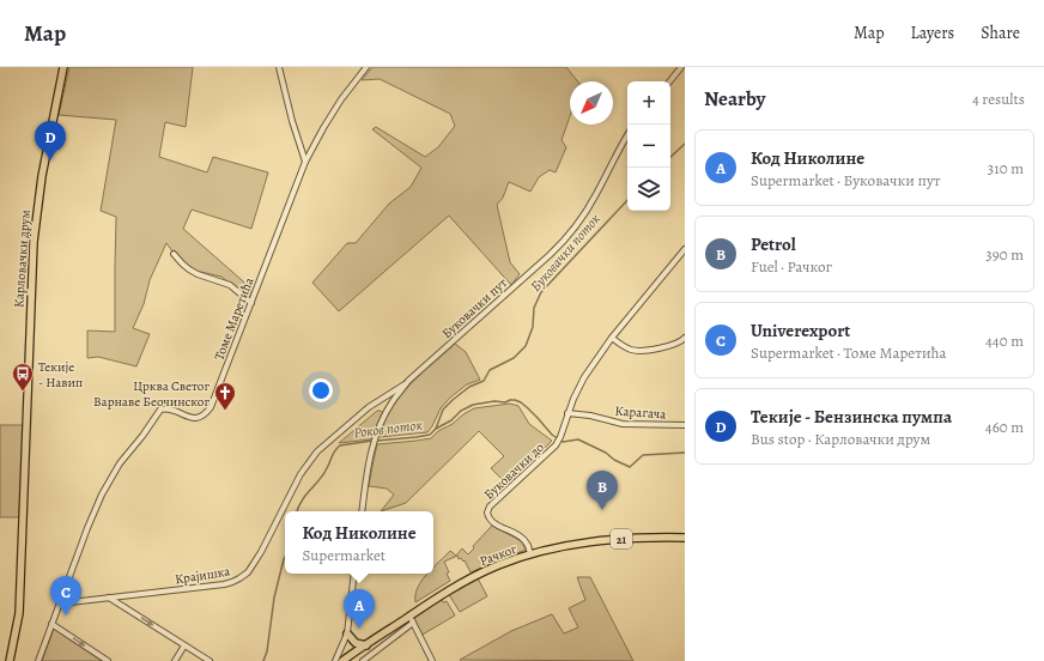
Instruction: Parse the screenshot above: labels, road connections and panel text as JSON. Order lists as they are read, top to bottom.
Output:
{
  "streets": {
    "main road": ["Карловачки друм", "21", "Рачког"],
    "street": [
      "Буковачки пут",
      "Томе Маретића",
      "Карагача",
      "Буковачки до",
      "Крајишка"
    ]
  },
  "crossings": [
    ["Буковачки пут", "Крајишка"],
    ["Томе Маретића", "Крајишка"],
    ["Карагача", "Буковачки до"],
    ["Буковачки до", "Рачког"]
  ],
  "water": ["Буковачки поток", "Роков поток"],
  "places": {
    "bus stop": ["Текије - Навип"],
    "church": ["Црква Светог Варнаве Беочинског"]
  },
  "north": "bottom left",
  "page": {
    "header": "Map",
    "nav": ["Map", "Layers", "Share"],
    "heading": ["Nearby", "4 results"],
    "map_buttons": ["+", "−"],
    "pins": [
      "D",
      "B",
      "C",
      "A"
    ],
    "list": [
      {
        "mark": "A",
        "name": "Код Николине",
        "note": "Supermarket · Буковачки пут",
        "value": "310 m"
      },
      {
        "mark": "B",
        "name": "Petrol",
        "note": "Fuel · Рачког",
        "value": "390 m"
      },
      {
        "mark": "C",
        "name": "Univerexport",
        "note": "Supermarket · Томе Маретића",
        "value": "440 m"
      },
      {
        "mark": "D",
        "name": "Текије - Бензинска пумпа",
        "note": "Bus stop · Карловачки друм",
        "value": "460 m"
      }
    ],
    "popup": ["Код Николине", "Supermarket"]
  }
}
